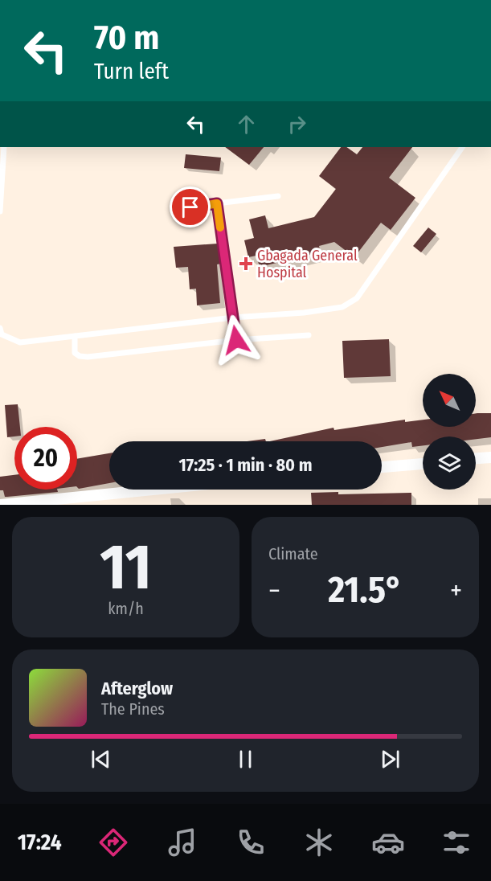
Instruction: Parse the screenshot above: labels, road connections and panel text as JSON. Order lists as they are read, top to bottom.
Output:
{
  "places": {
    "health": ["Gbagada General Hospital"]
  },
  "north": "top left",
  "page": {
    "turn": ["70 m", "Turn left"],
    "limit": "20",
    "trip": "17:25 · 1 min · 80 m",
    "tile": [
      ["11", "km/h"],
      "Climate"
    ],
    "heat": ["−", "21.5°", "+"],
    "song": ["Afterglow", "The Pines"],
    "tabs": "17:24"
  }
}
